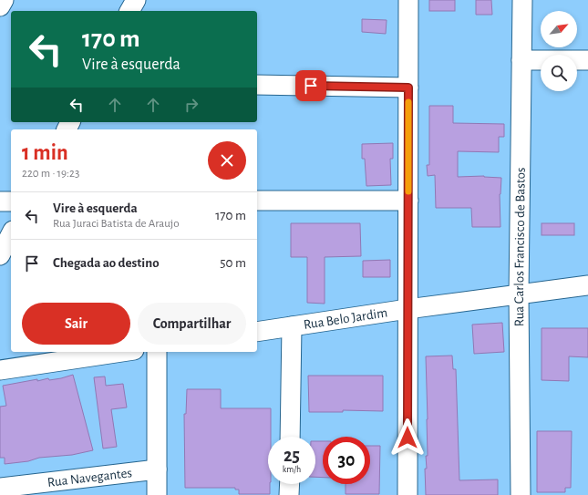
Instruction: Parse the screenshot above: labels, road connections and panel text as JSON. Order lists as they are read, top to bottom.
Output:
{
  "streets": {
    "street": ["Rua Carlos Francisco de Bastos", "Rua Belo Jardim", "Rua Navegantes"]
  },
  "crossings": [
    ["Rua Carlos Francisco de Bastos", "Rua Belo Jardim"]
  ],
  "north": "top right",
  "page": {
    "turn": ["170 m", "Vire à esquerda"],
    "heading": ["1 min", "220 m · 19:23"],
    "list": [
      {
        "name": "Vire à esquerda",
        "note": "Rua Juraci Batista de Araujo",
        "value": "170 m"
      },
      {
        "name": "Chegada ao destino",
        "value": "50 m"
      }
    ],
    "buttons": ["Sair", "Compartilhar"],
    "speed": "25 km/h",
    "limit": "30"
  }
}
